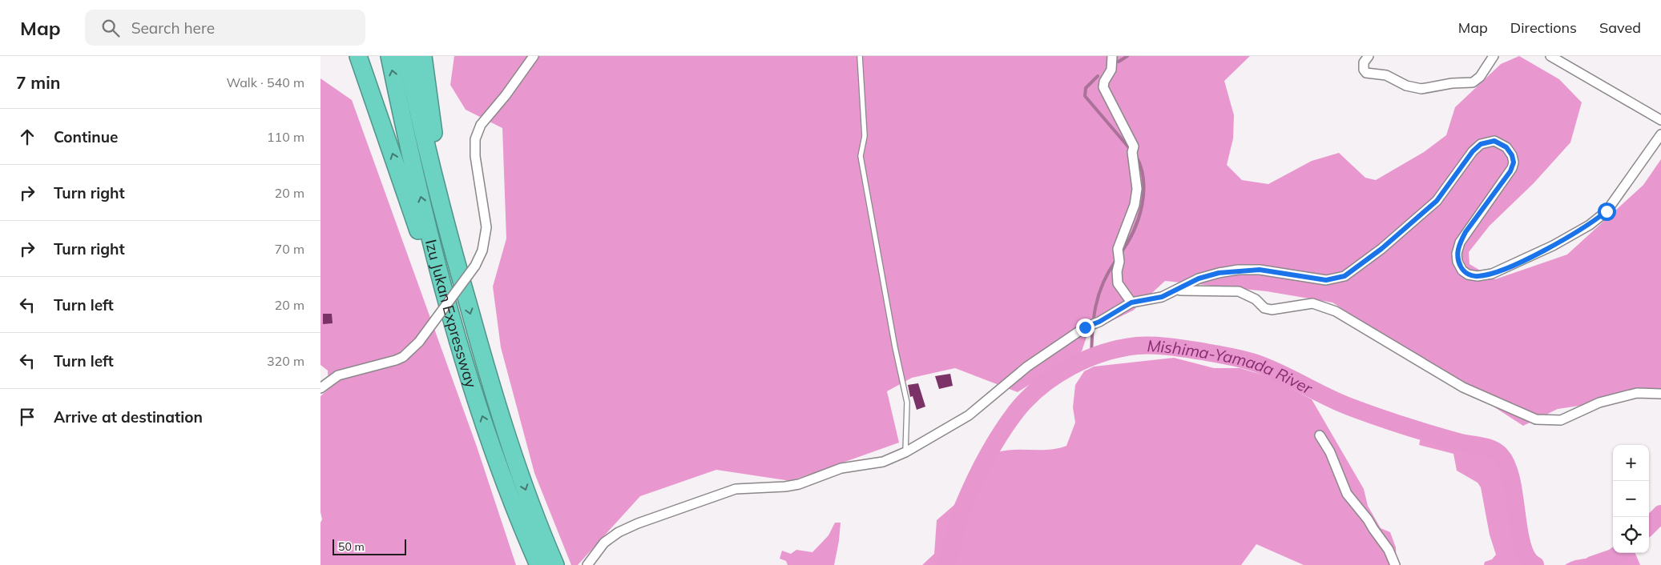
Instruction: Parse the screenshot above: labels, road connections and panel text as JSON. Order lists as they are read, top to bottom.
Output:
{
  "streets": {
    "highway": ["Izu Jukan Expressway"]
  },
  "water": ["Mishima-Yamada River"],
  "scale_bar": "50 m",
  "page": {
    "header": "Map",
    "search": "Search here",
    "nav": ["Map", "Directions", "Saved"],
    "heading": ["7 min", "Walk · 540 m"],
    "list": [
      ["Continue", "110 m"],
      ["Turn right", "20 m"],
      ["Turn right", "70 m"],
      ["Turn left", "20 m"],
      ["Turn left", "320 m"],
      "Arrive at destination"
    ],
    "map_buttons": ["+", "−"],
    "scale": "50 m"
  }
}
